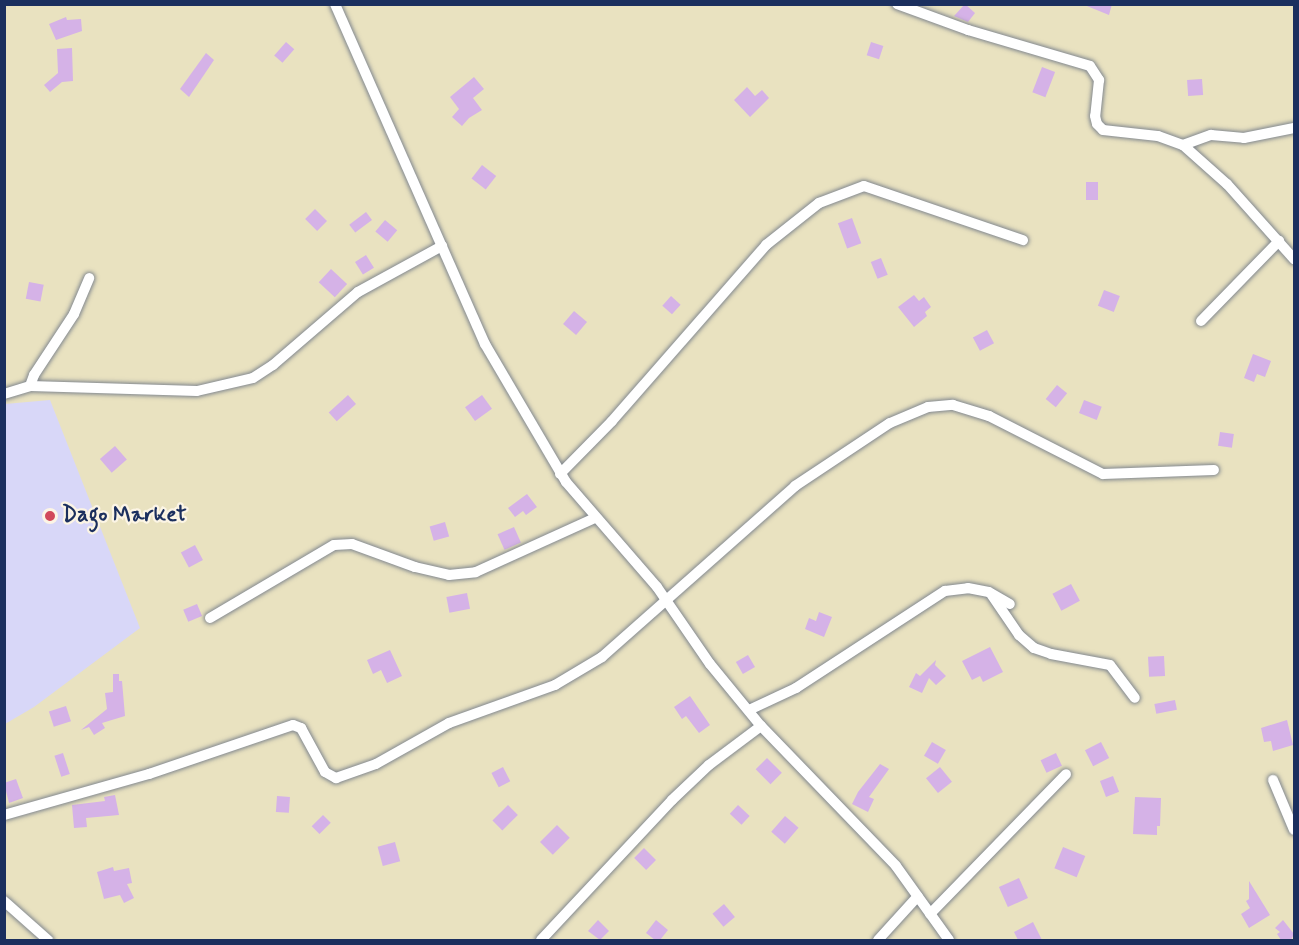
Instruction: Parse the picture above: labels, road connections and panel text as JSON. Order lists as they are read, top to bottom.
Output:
{
  "places": ["Dago Market"]
}
